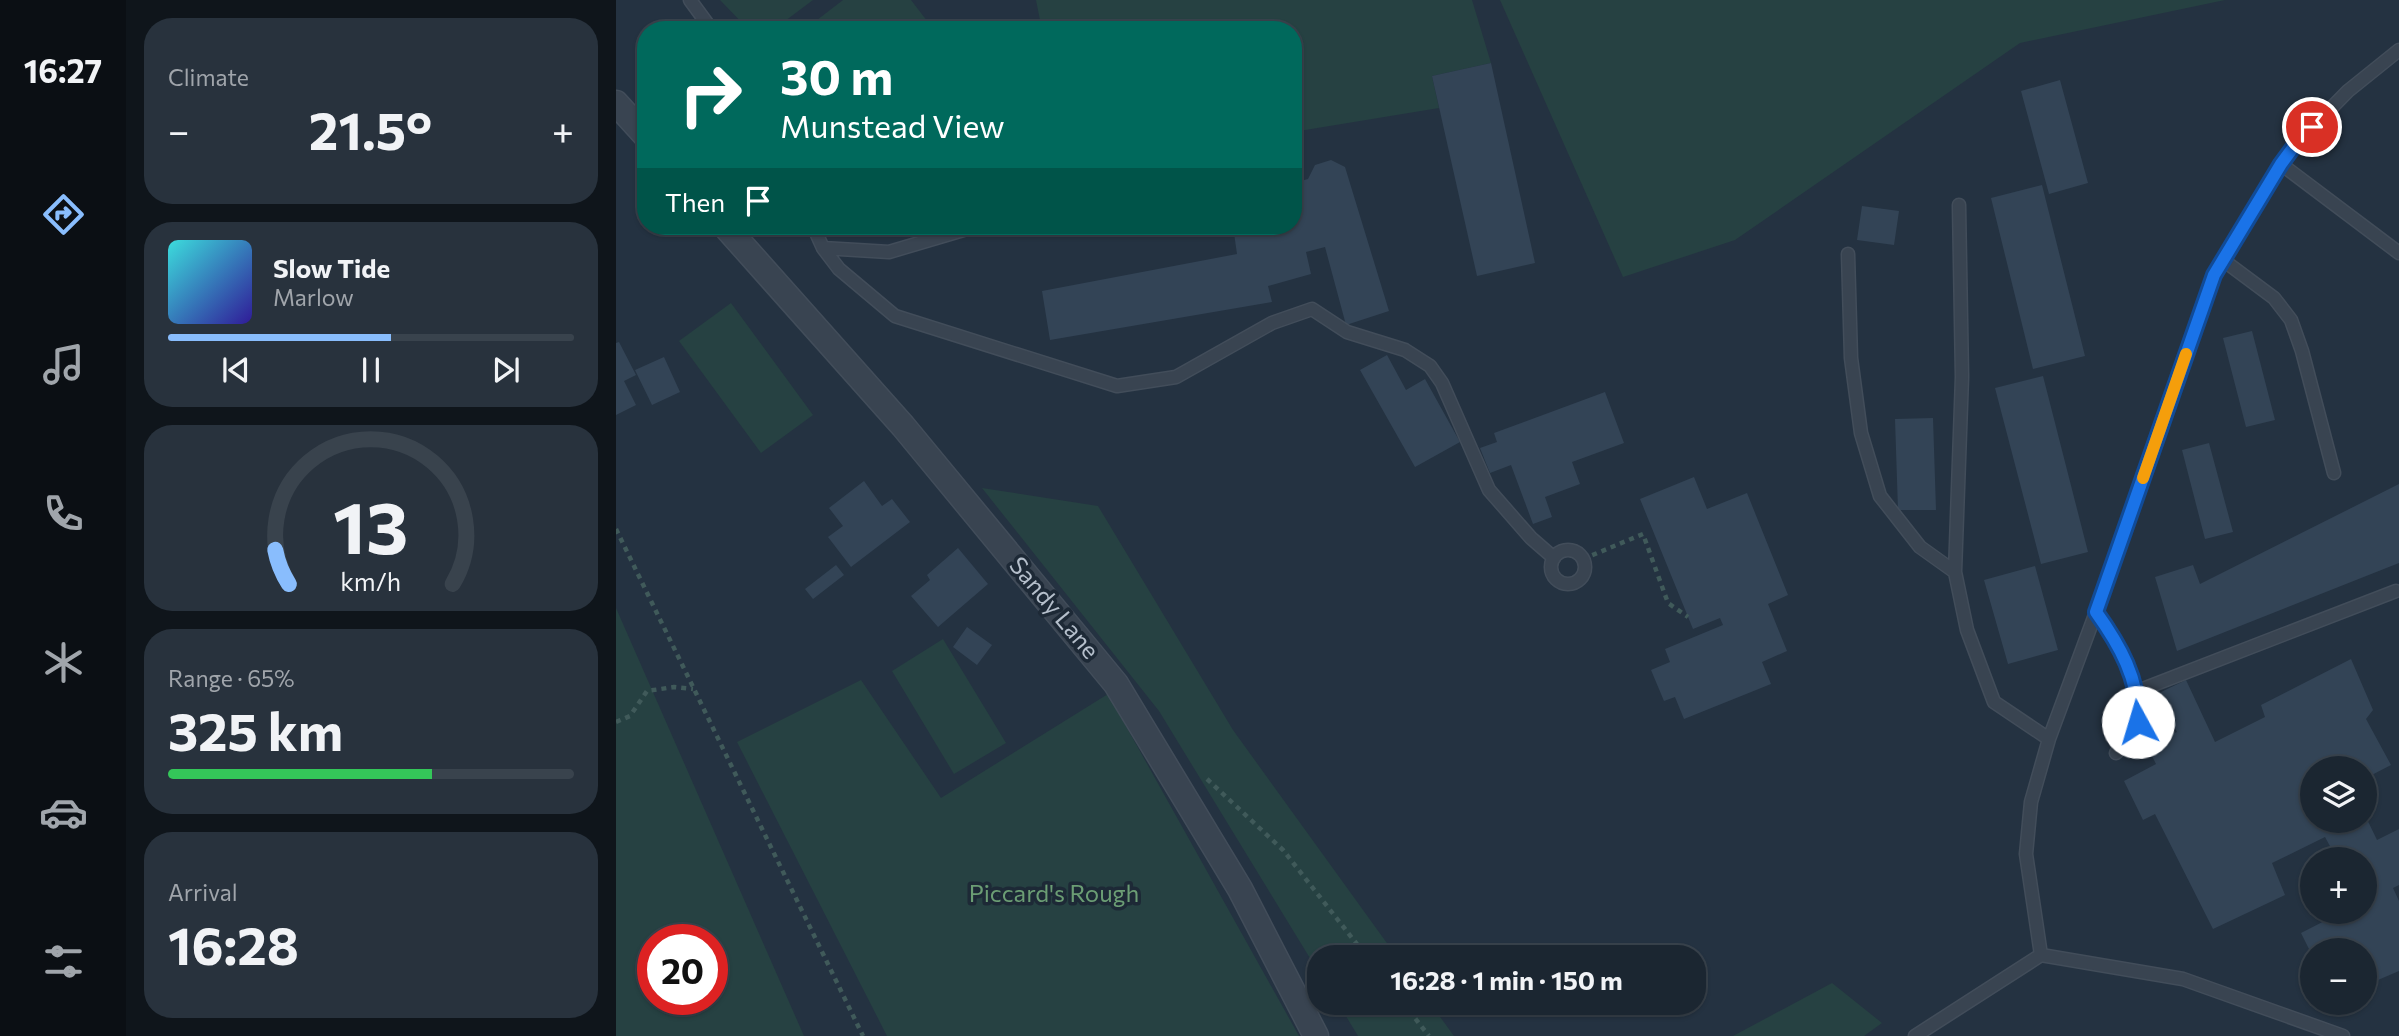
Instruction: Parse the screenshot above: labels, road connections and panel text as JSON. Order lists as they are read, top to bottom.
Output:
{
  "streets": {
    "street": ["Sandy Lane"]
  },
  "parks": ["Piccard's Rough"],
  "page": {
    "tabs": "16:27",
    "tile": [
      "Climate",
      ["Range · 65%", "325 km"],
      ["Arrival", "16:28"]
    ],
    "turn": ["30 m", "Munstead View"],
    "heat": ["−", "21.5°", "+"],
    "then": "Then",
    "song": ["Slow Tide", "Marlow"],
    "map_buttons": ["+", "−"],
    "limit": "20",
    "trip": "16:28 · 1 min · 150 m",
    "gauge": ["13", "km/h"]
  }
}
